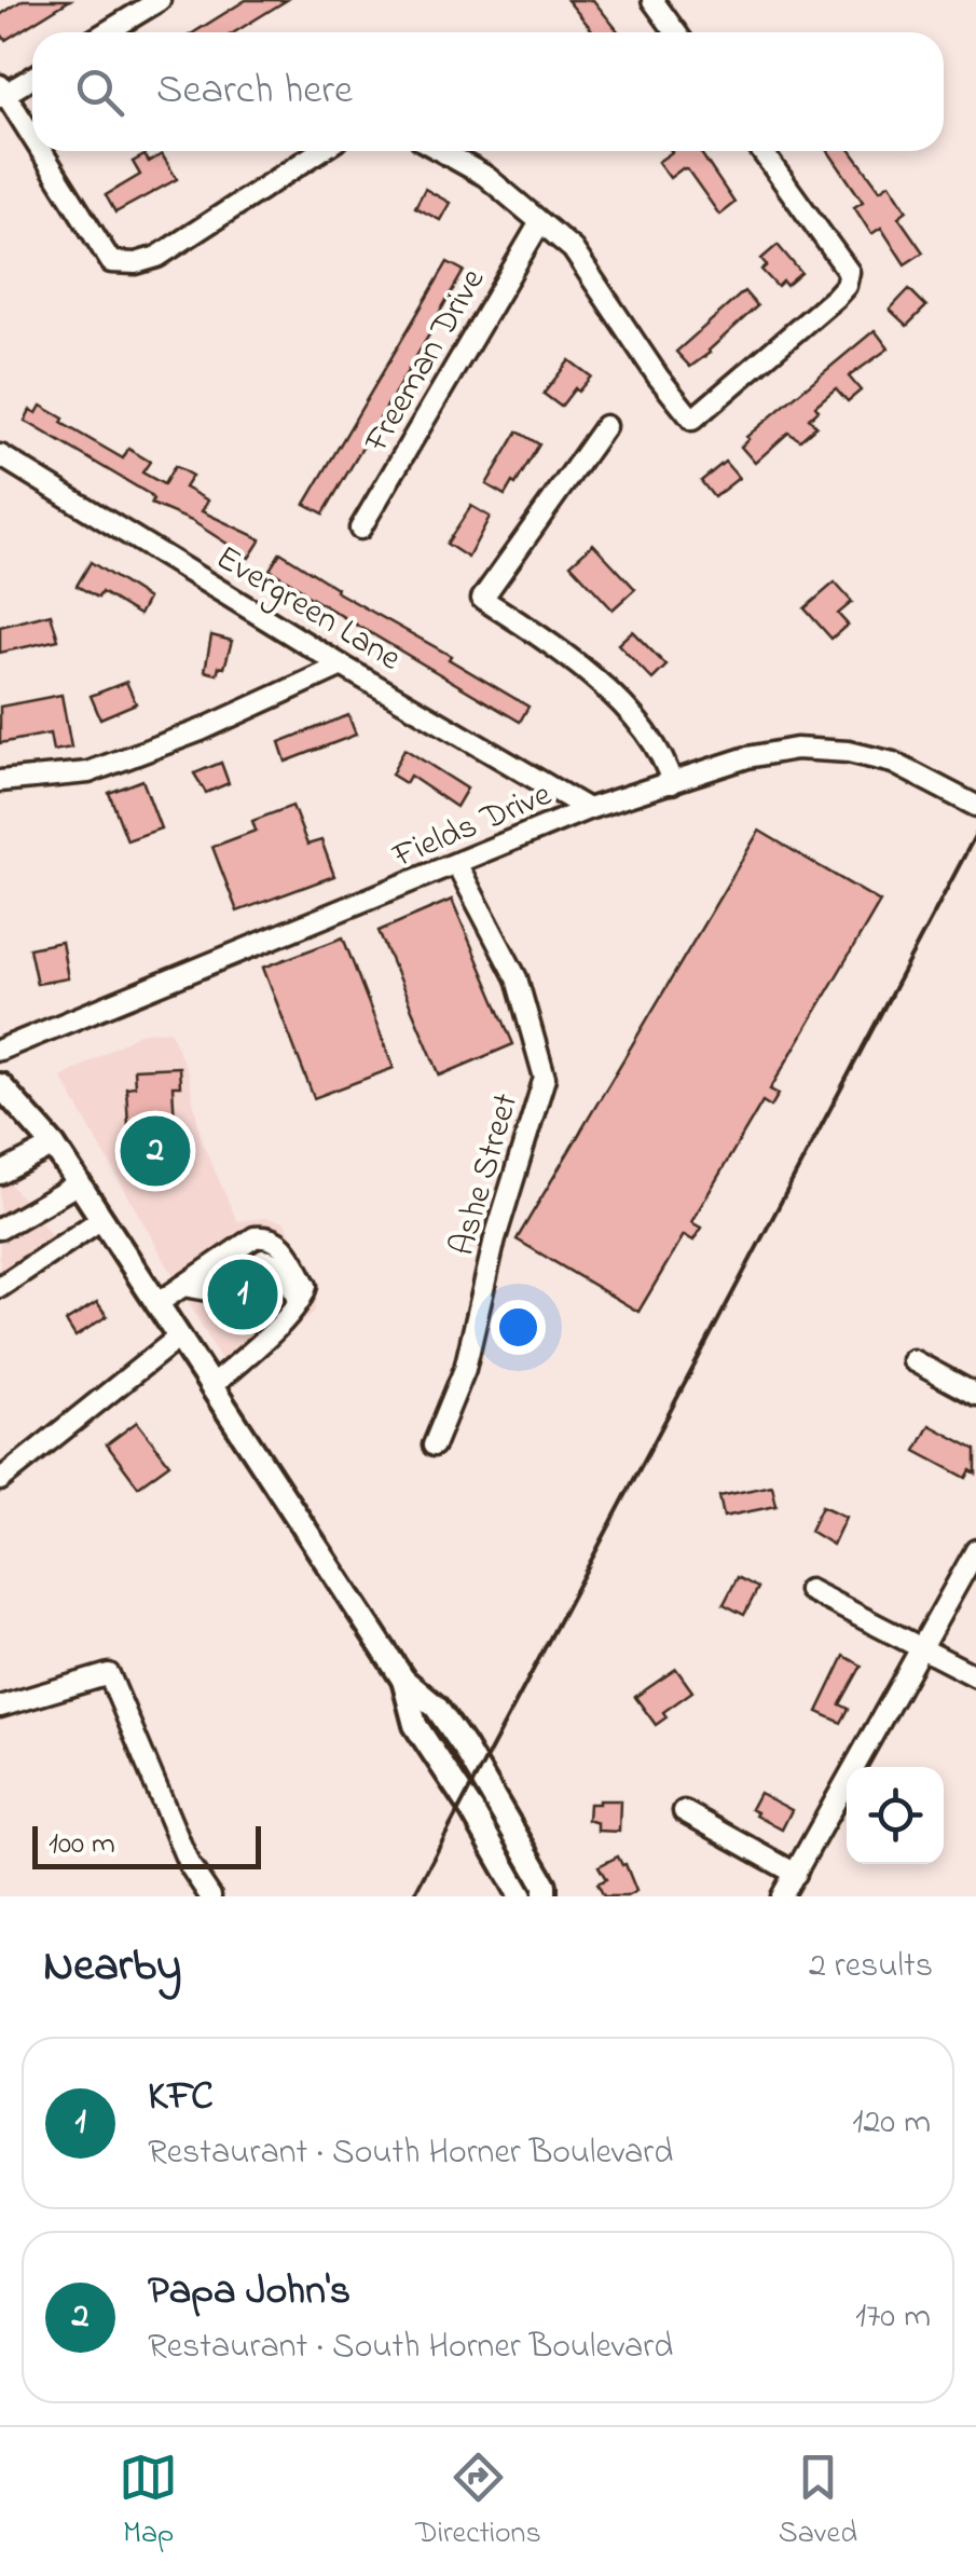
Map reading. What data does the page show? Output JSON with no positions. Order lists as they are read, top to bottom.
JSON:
{
  "streets": {
    "street": [
      "Freeman Drive",
      "Evergreen Lane",
      "Fields Drive",
      "Ashe Street"
    ]
  },
  "crossings": [
    ["Evergreen Lane", "Fields Drive"],
    ["Fields Drive", "Ashe Street"]
  ],
  "scale_bar": "100 m",
  "page": {
    "search": "Search here",
    "pins": ["2", "1"],
    "scale": "100 m",
    "heading": ["Nearby", "2 results"],
    "list": [
      {
        "mark": "1",
        "name": "KFC",
        "note": "Restaurant · South Horner Boulevard",
        "value": "120 m"
      },
      {
        "mark": "2",
        "name": "Papa John's",
        "note": "Restaurant · South Horner Boulevard",
        "value": "170 m"
      }
    ],
    "nav": ["Map", "Directions", "Saved"]
  }
}
